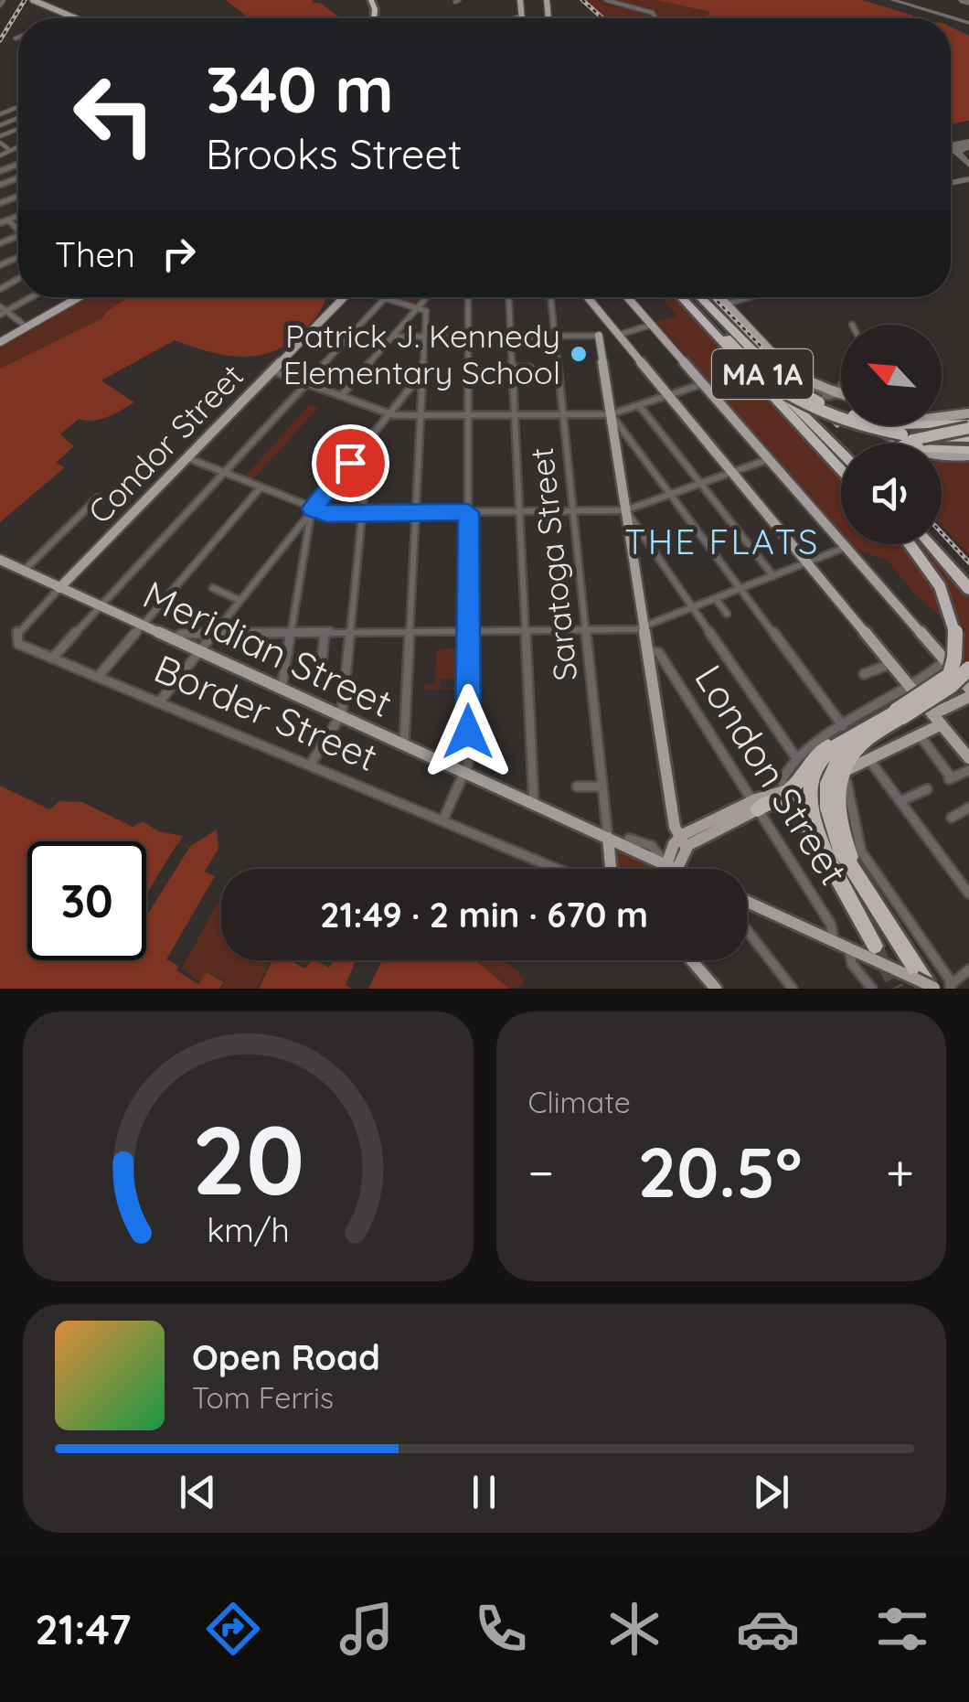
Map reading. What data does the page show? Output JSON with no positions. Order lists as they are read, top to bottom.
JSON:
{
  "streets": {
    "highway": ["MA 1A"],
    "main road": ["Condor Street", "Meridian Street"],
    "street": ["Saratoga Street", "Border Street", "London Street"]
  },
  "crossings": [
    ["Condor Street", "Meridian Street"],
    ["Condor Street", "Border Street"],
    ["Saratoga Street", "Meridian Street"]
  ],
  "districts": ["THE FLATS"],
  "places": ["Patrick J. Kennedy Elementary School"],
  "north": "top left",
  "page": {
    "turn": ["340 m", "Brooks Street"],
    "then": "Then",
    "limit": "30",
    "trip": "21:49 · 2 min · 670 m",
    "tile": "Climate",
    "heat": ["−", "20.5°", "+"],
    "song": ["Open Road", "Tom Ferris"],
    "tabs": "21:47",
    "gauge": ["20", "km/h"]
  }
}
